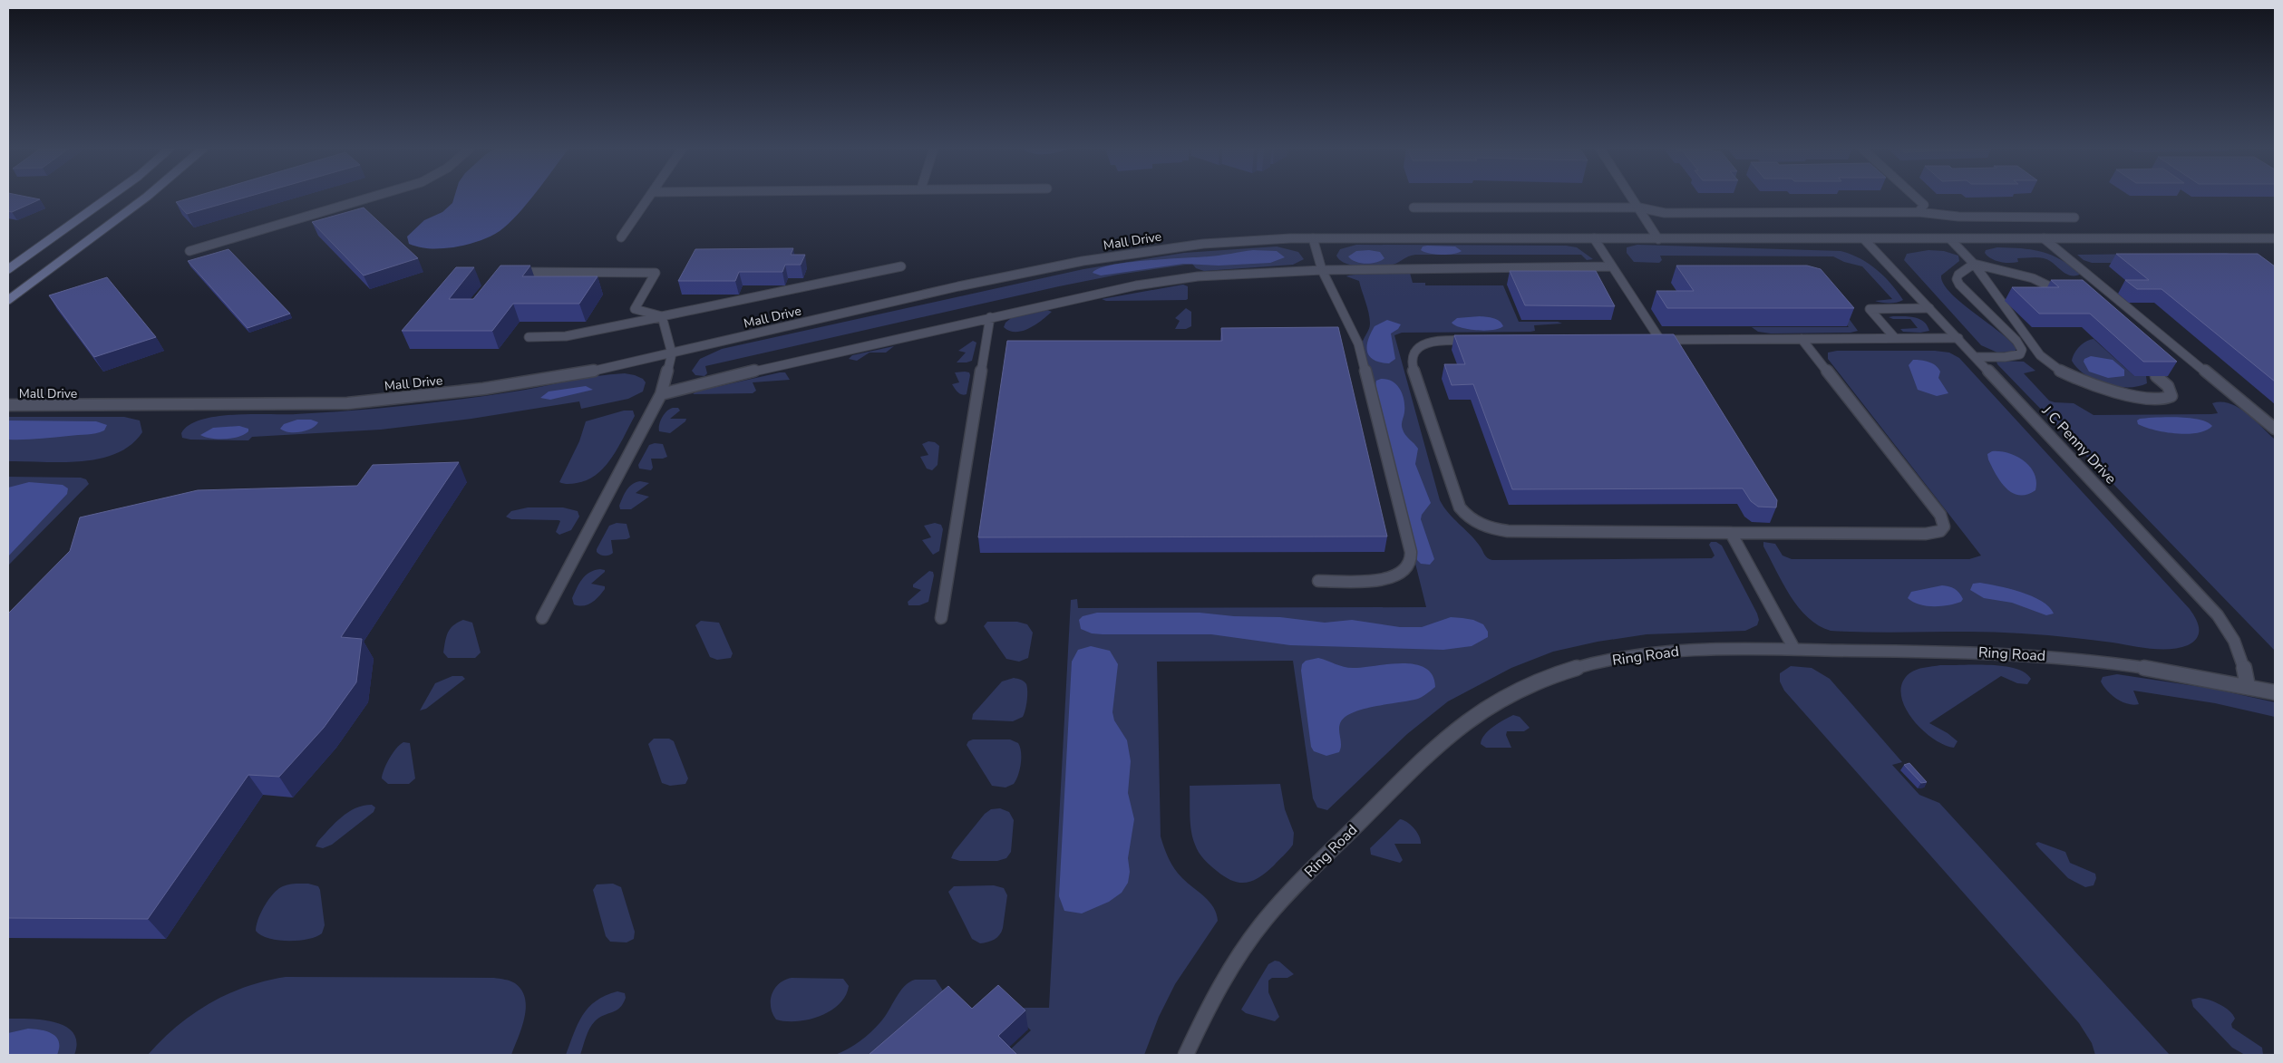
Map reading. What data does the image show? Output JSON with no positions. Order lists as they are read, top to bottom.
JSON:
{
  "streets": {
    "street": ["Mall Drive", "J C Penny Drive", "Ring Road"]
  },
  "crossings": [
    ["Mall Drive", "J C Penny Drive"],
    ["J C Penny Drive", "Ring Road"]
  ]
}
